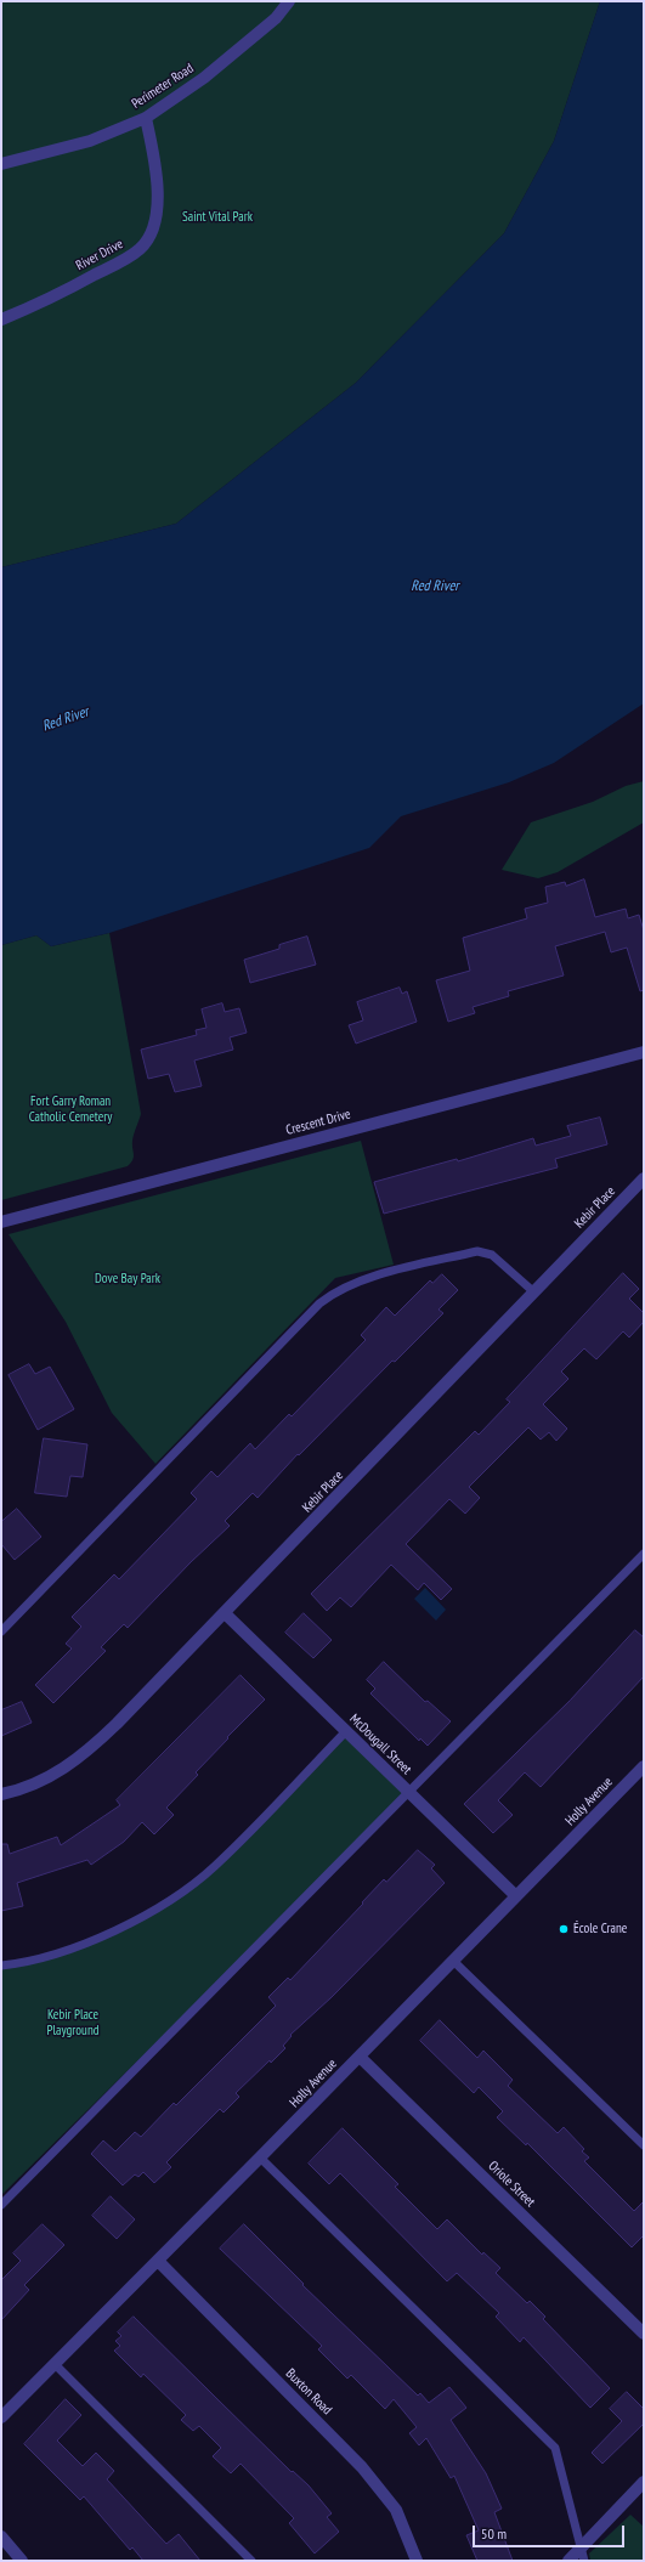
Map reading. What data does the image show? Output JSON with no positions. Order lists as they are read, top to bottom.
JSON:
{
  "streets": {
    "street": [
      "Perimeter Road",
      "River Drive",
      "Crescent Drive",
      "Kebir Place",
      "McDougall Street",
      "Holly Avenue",
      "Oriole Street",
      "Buxton Road"
    ]
  },
  "crossings": [
    ["Perimeter Road", "River Drive"],
    ["Kebir Place", "McDougall Street"],
    ["McDougall Street", "Holly Avenue"],
    ["Holly Avenue", "Oriole Street"],
    ["Holly Avenue", "Buxton Road"]
  ],
  "water": ["Red River"],
  "parks": [
    "Saint Vital Park",
    "Fort Garry Roman Catholic Cemetery",
    "Dove Bay Park",
    "Kebir Place Playground"
  ],
  "places": ["École Crane"],
  "scale_bar": "50 m"
}
